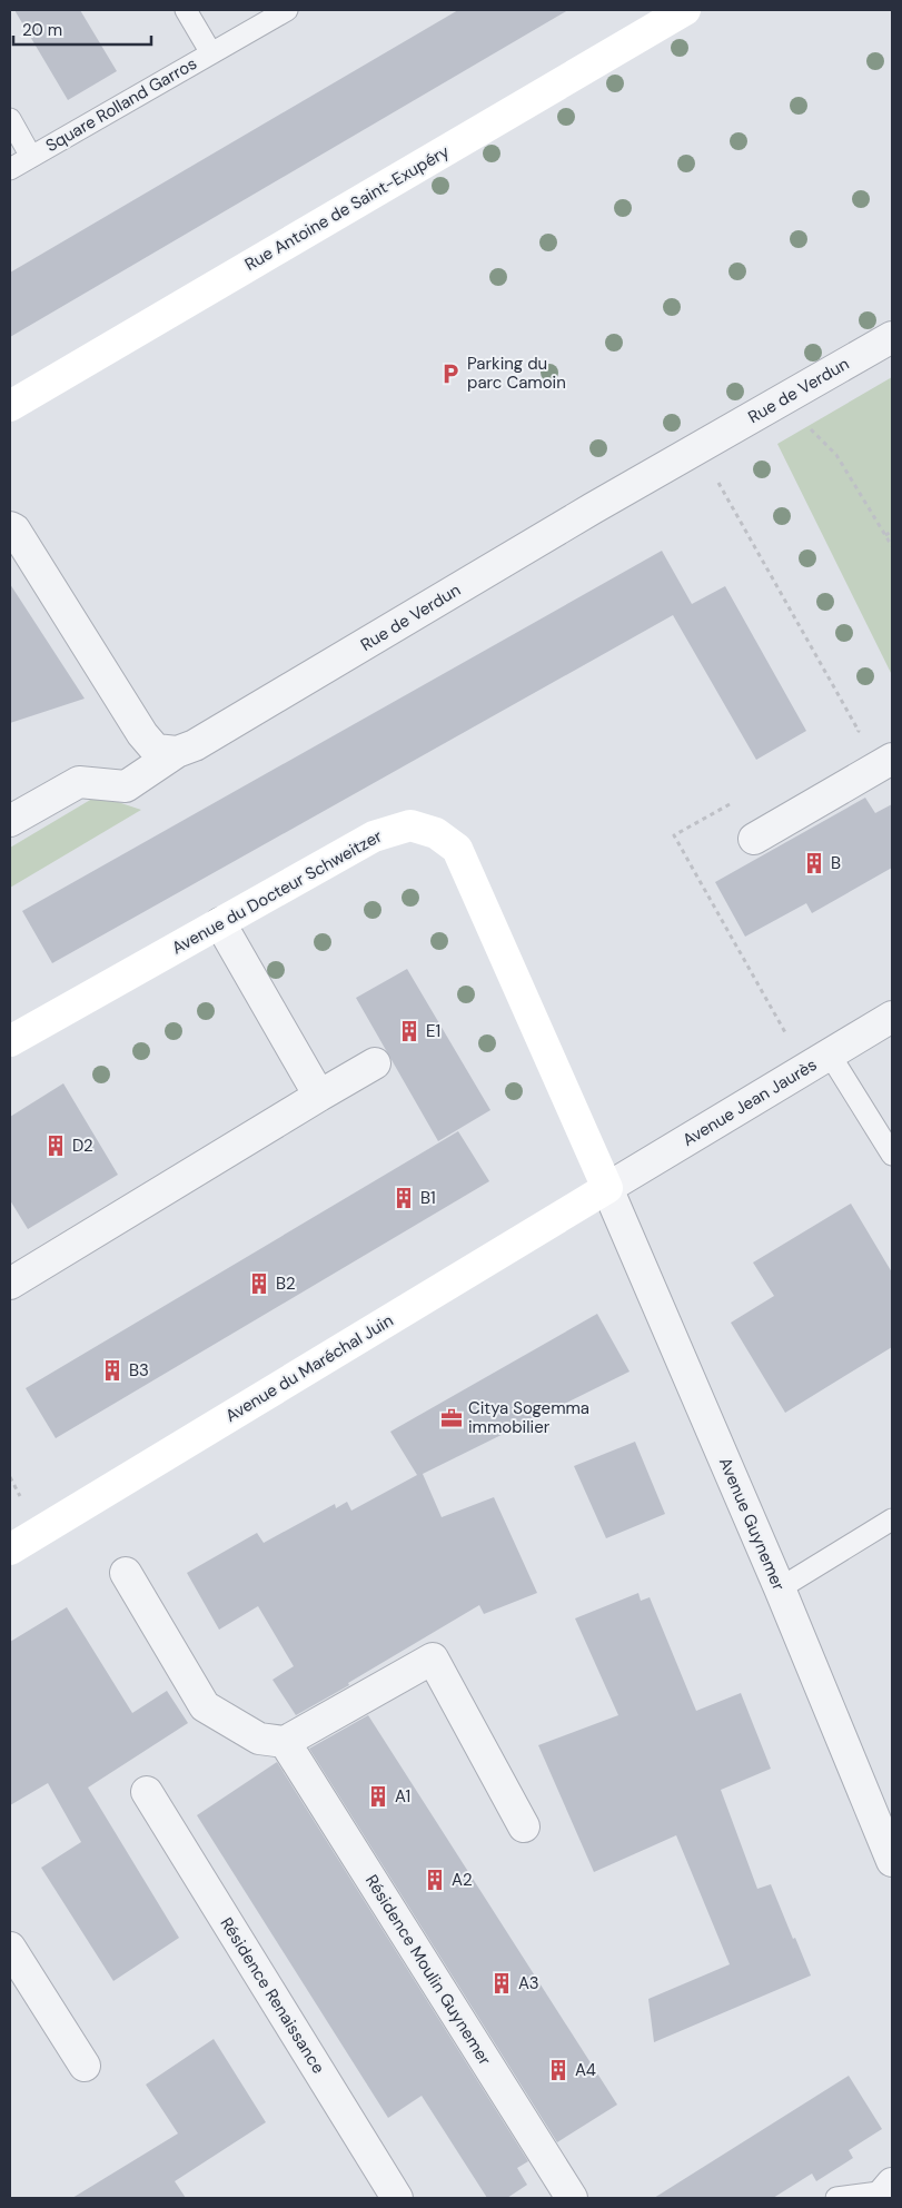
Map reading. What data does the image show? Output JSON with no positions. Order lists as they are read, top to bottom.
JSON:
{
  "streets": {
    "main road": ["Rue Antoine de Saint-Exupéry", "Avenue du Docteur Schweitzer", "Avenue du Maréchal Juin"],
    "street": [
      "Rue de Verdun",
      "Avenue Jean Jaurès",
      "Avenue Guynemer",
      "Résidence Moulin Guynemer",
      "Résidence Renaissance"
    ],
    "lane": ["Square Rolland Garros"]
  },
  "crossings": [
    ["Avenue du Docteur Schweitzer", "Avenue Jean Jaurès"],
    ["Avenue du Docteur Schweitzer", "Avenue du Maréchal Juin"],
    ["Avenue du Docteur Schweitzer", "Avenue Guynemer"],
    ["Avenue Jean Jaurès", "Avenue du Maréchal Juin"],
    ["Avenue Jean Jaurès", "Avenue Guynemer"],
    ["Avenue du Maréchal Juin", "Avenue Guynemer"]
  ],
  "places": {
    "parking": ["Parking du parc Camoin"],
    "building": [
      "B",
      "E1",
      "D2",
      "B1",
      "B2",
      "B3",
      "A1",
      "A2",
      "A3",
      "A4"
    ],
    "office": ["Citya Sogemma immobilier"]
  },
  "scale_bar": "20 m"
}
